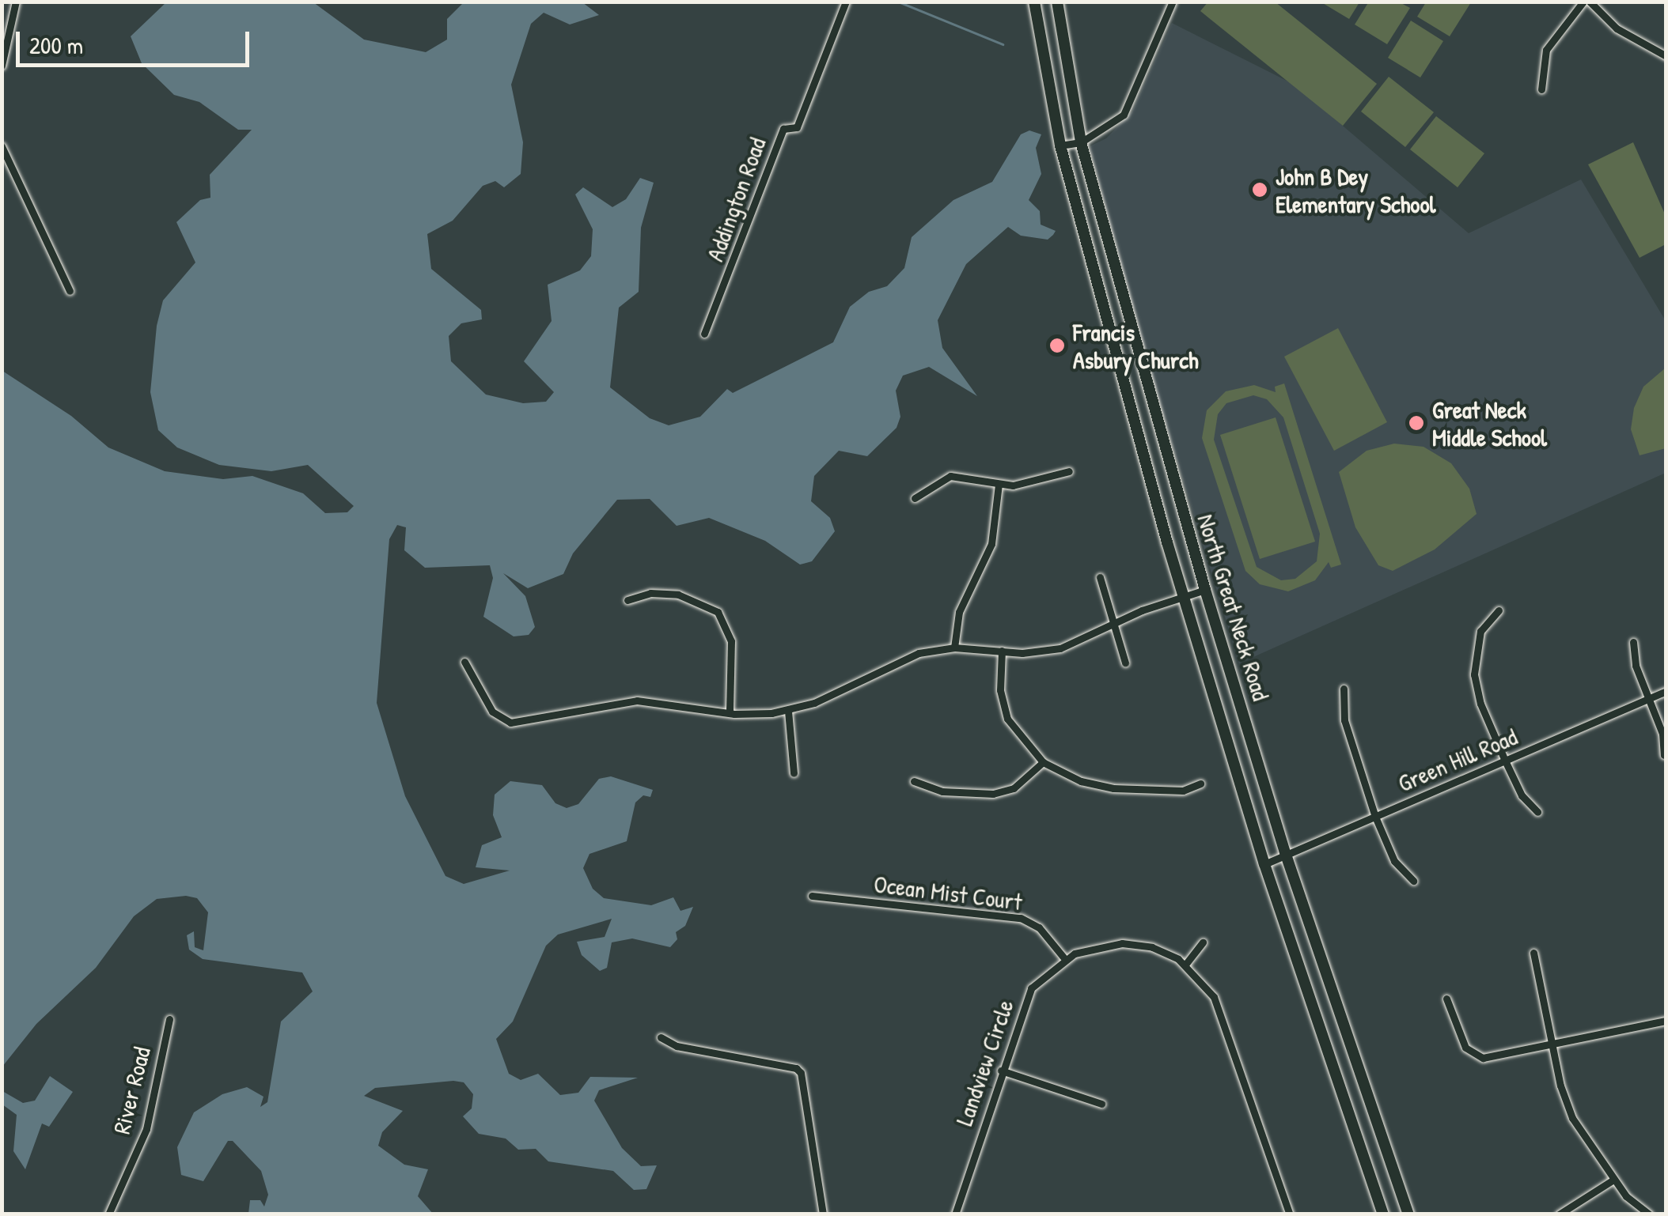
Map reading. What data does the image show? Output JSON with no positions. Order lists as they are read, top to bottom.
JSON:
{
  "streets": {
    "main road": ["North Great Neck Road"],
    "street": [
      "Addington Road",
      "Green Hill Road",
      "Ocean Mist Court",
      "Landview Circle",
      "River Road"
    ]
  },
  "crossings": [
    ["North Great Neck Road", "Green Hill Road"],
    ["Ocean Mist Court", "Landview Circle"]
  ],
  "places": ["John B Dey Elementary School", "Francis Asbury Church", "Great Neck Middle School"],
  "scale_bar": "200 m"
}
